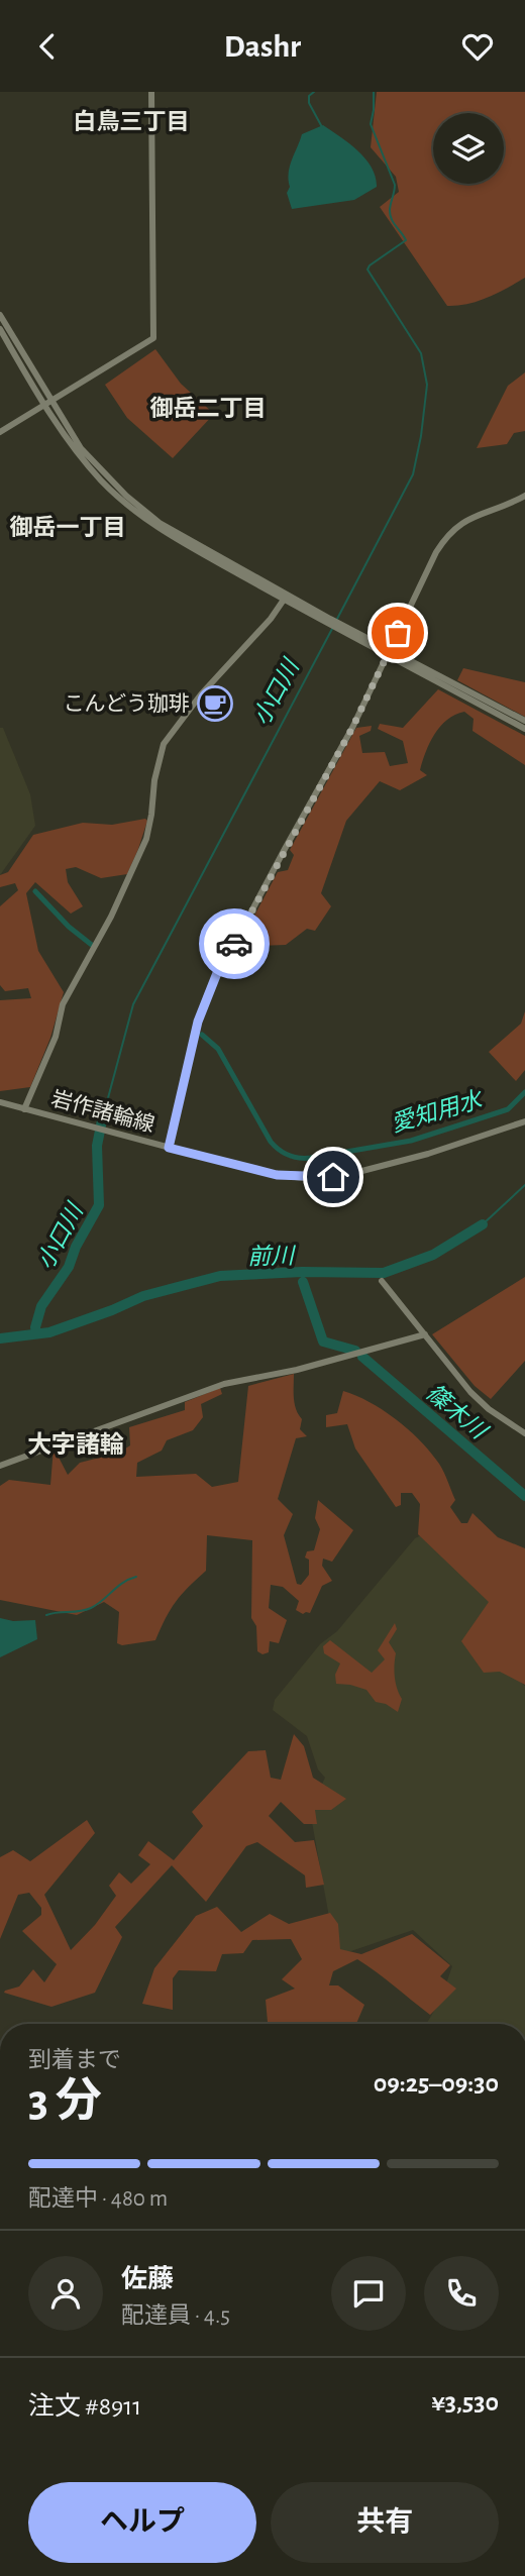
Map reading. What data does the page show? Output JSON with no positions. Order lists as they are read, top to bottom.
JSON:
{
  "streets": {
    "street": ["岩作諸輪線"]
  },
  "districts": [
    "白鳥三丁目",
    "御岳二丁目",
    "御岳一丁目",
    "大字諸輪"
  ],
  "water": [
    "小口川",
    "愛知用水",
    "前川",
    "篠木川"
  ],
  "places": {
    "cafe": ["こんどう珈琲"]
  },
  "page": {
    "header": "Dashr",
    "heading": ["3 分", "到着まで", "09:25–09:30"],
    "panel": [
      "佐藤",
      "配達員 · 4.5",
      "注文 #8911",
      "¥3,530"
    ],
    "bar": "配達中 · 480 m",
    "buttons": ["ヘルプ", "共有"]
  }
}
